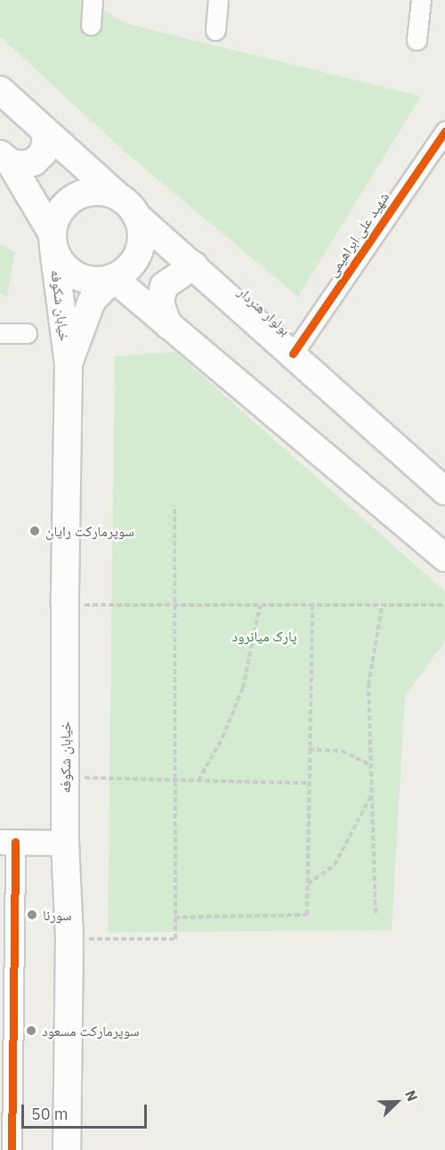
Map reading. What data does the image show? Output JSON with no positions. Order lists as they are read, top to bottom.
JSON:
{
  "streets": {
    "main road": ["خیابان شکوفه", "بولوار هنردار"],
    "street": ["شهید علی ابراهیمی"]
  },
  "crossings": [
    ["شهید علی ابراهیمی", "بولوار هنردار"],
    ["خیابان شکوفه", "بولوار هنردار"]
  ],
  "parks": ["پارک میانرود"],
  "places": ["سوپرمارکت رایان", "سورنا", "سوپرمارکت مسعود"],
  "scale_bar": "50 m",
  "north": "top right"
}
